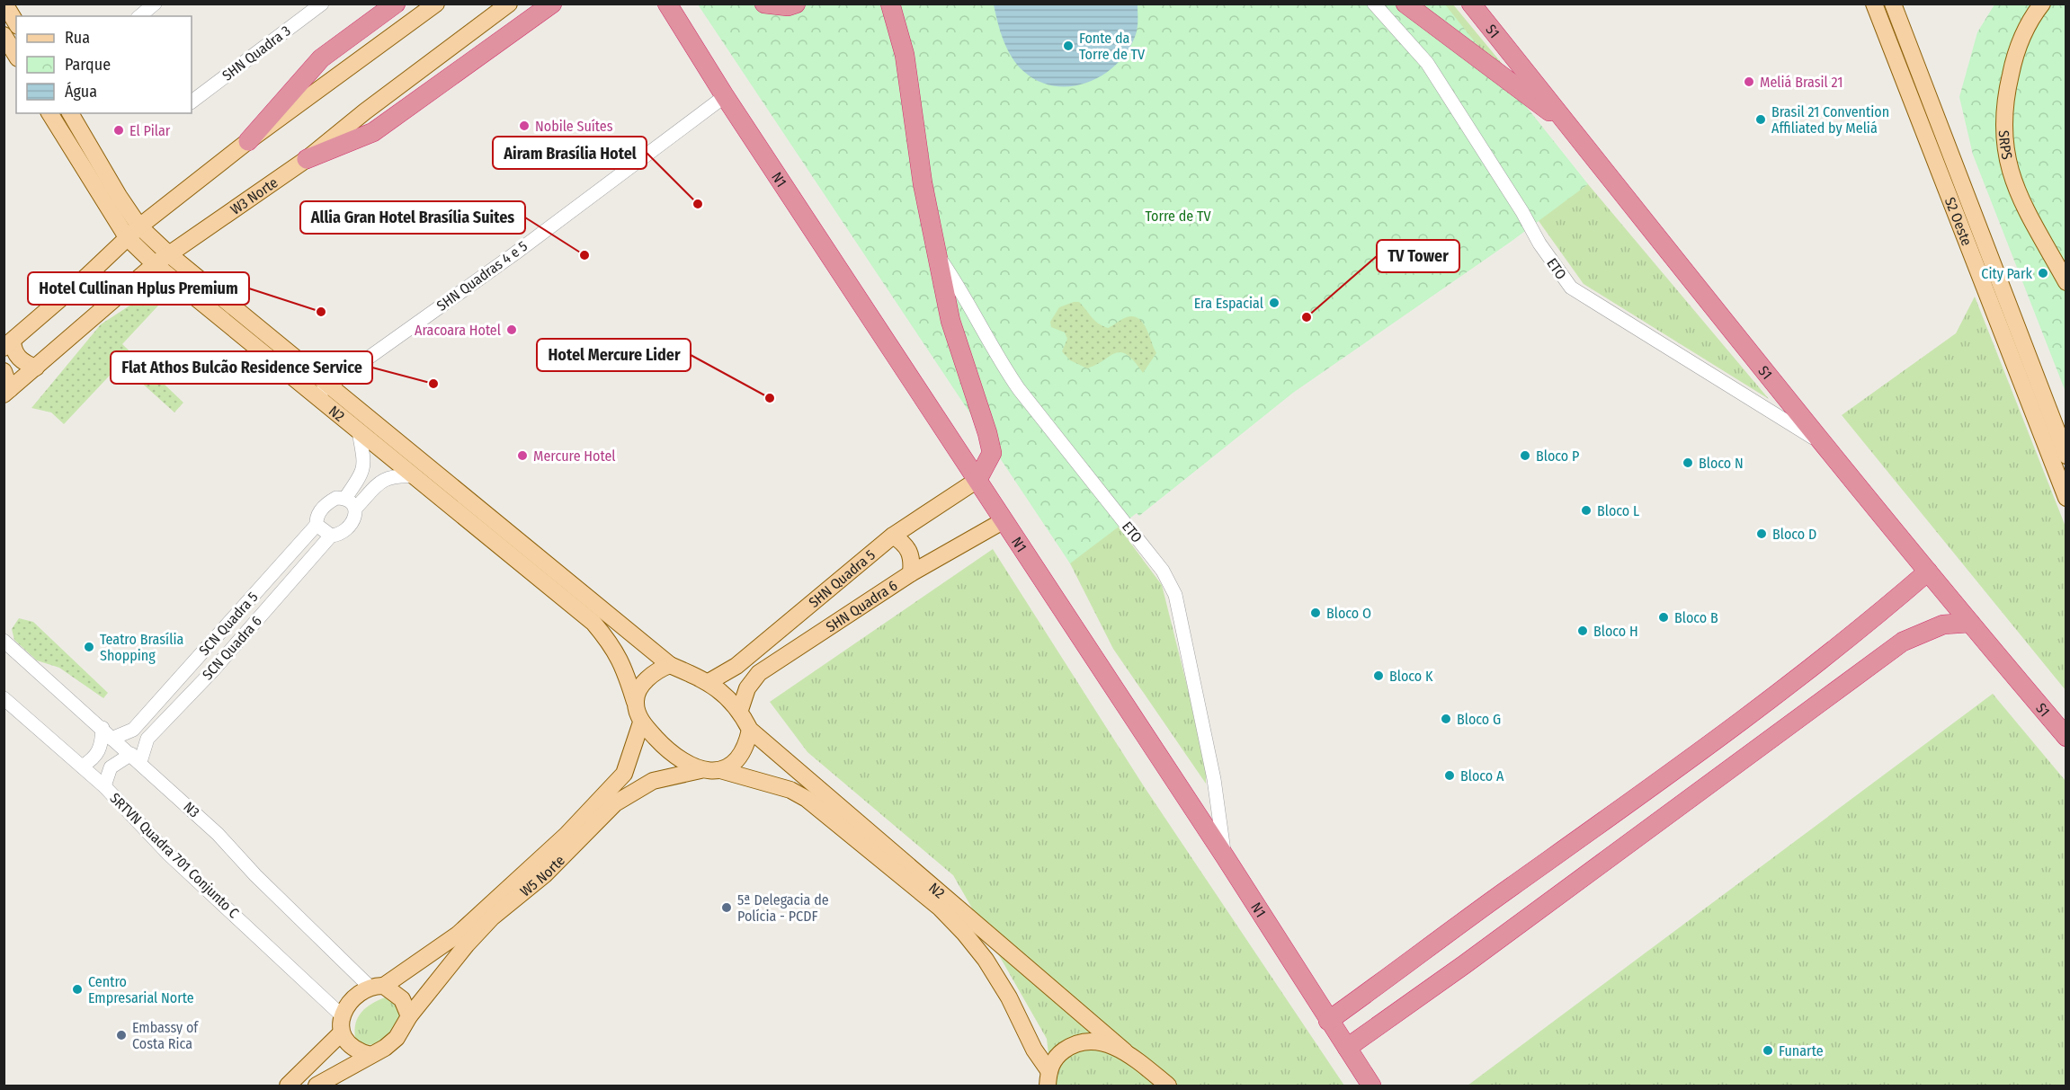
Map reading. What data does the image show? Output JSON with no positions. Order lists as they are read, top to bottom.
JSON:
{
  "streets": {
    "highway": ["S1", "N1"],
    "main road": [
      "SRPS",
      "W3 Norte",
      "S2 Oeste",
      "N2",
      "SHN Quadra 5",
      "SHN Quadra 6",
      "W5 Norte"
    ],
    "street": [
      "SHN Quadra 3",
      "ETO",
      "SHN Quadras 4 e 5",
      "SCN Quadra 5",
      "SCN Quadra 6",
      "N3",
      "SRTVN Quadra 701 Conjunto C"
    ]
  },
  "crossings": [
    ["S1", "ETO"],
    ["N1", "ETO"],
    ["N1", "SHN Quadras 4 e 5"],
    ["N1", "SHN Quadra 5"],
    ["N1", "SHN Quadra 6"],
    ["W3 Norte", "N2"],
    ["SHN Quadras 4 e 5", "N2"],
    ["N2", "SHN Quadra 5"],
    ["N2", "SHN Quadra 6"],
    ["N2", "W5 Norte"],
    ["SHN Quadra 5", "SHN Quadra 6"],
    ["SHN Quadra 5", "W5 Norte"],
    ["SHN Quadra 6", "W5 Norte"],
    ["SCN Quadra 5", "SCN Quadra 6"],
    ["SCN Quadra 5", "N3"],
    ["SCN Quadra 6", "N3"],
    ["N3", "SRTVN Quadra 701 Conjunto C"],
    ["N3", "W5 Norte"],
    ["SRTVN Quadra 701 Conjunto C", "W5 Norte"]
  ],
  "parks": ["Torre de TV"],
  "places": [
    "Fonte da Torre de TV",
    "Meliá Brasil 21",
    "Brasil 21 Convention Affiliated by Meliá",
    "Nobile Suítes",
    "El Pilar",
    "Airam Brasília Hotel",
    "Allia Gran Hotel Brasília Suites",
    "City Park",
    "Era Espacial",
    "Hotel Cullinan Hplus Premium",
    "TV Tower",
    "Aracoara Hotel",
    "Flat Athos Bulcão Residence Service",
    "Hotel Mercure Lider",
    "Mercure Hotel",
    "Bloco P",
    "Bloco N",
    "Bloco L",
    "Bloco D",
    "Bloco O",
    "Bloco B",
    "Bloco H",
    "Teatro Brasília Shopping",
    "Bloco K",
    "Bloco G",
    "Bloco A",
    "5ª Delegacia de Polícia - PCDF",
    "Centro Empresarial Norte",
    "Embassy of Costa Rica",
    "Funarte"
  ],
  "legend": ["Rua", "Parque", "Água"]
}
